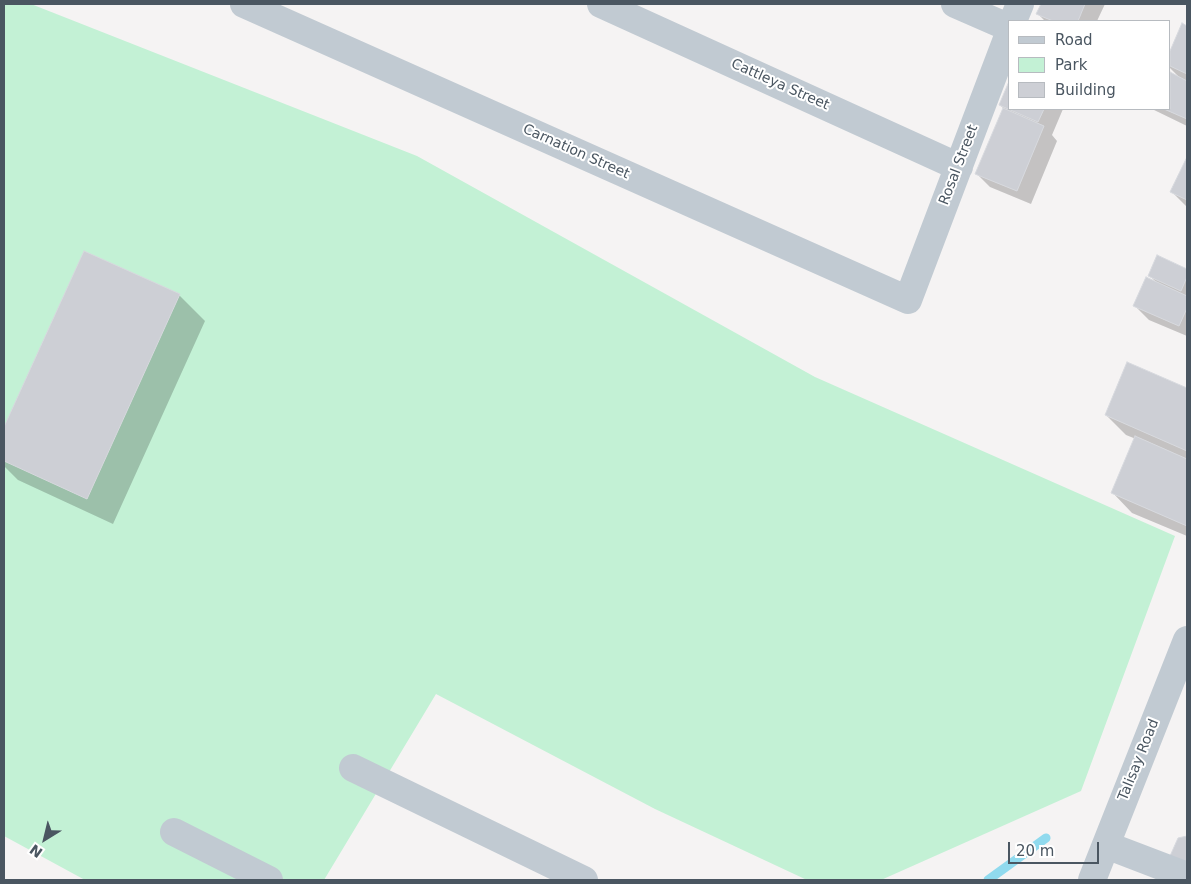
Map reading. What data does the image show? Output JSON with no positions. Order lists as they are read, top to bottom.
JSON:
{
  "streets": {
    "street": [
      "Cattleya Street",
      "Carnation Street",
      "Rosal Street",
      "Talisay Road"
    ]
  },
  "crossings": [
    ["Cattleya Street", "Rosal Street"],
    ["Carnation Street", "Rosal Street"]
  ],
  "legend": ["Road", "Park", "Building"],
  "scale_bar": "20 m",
  "north": "bottom left"
}
